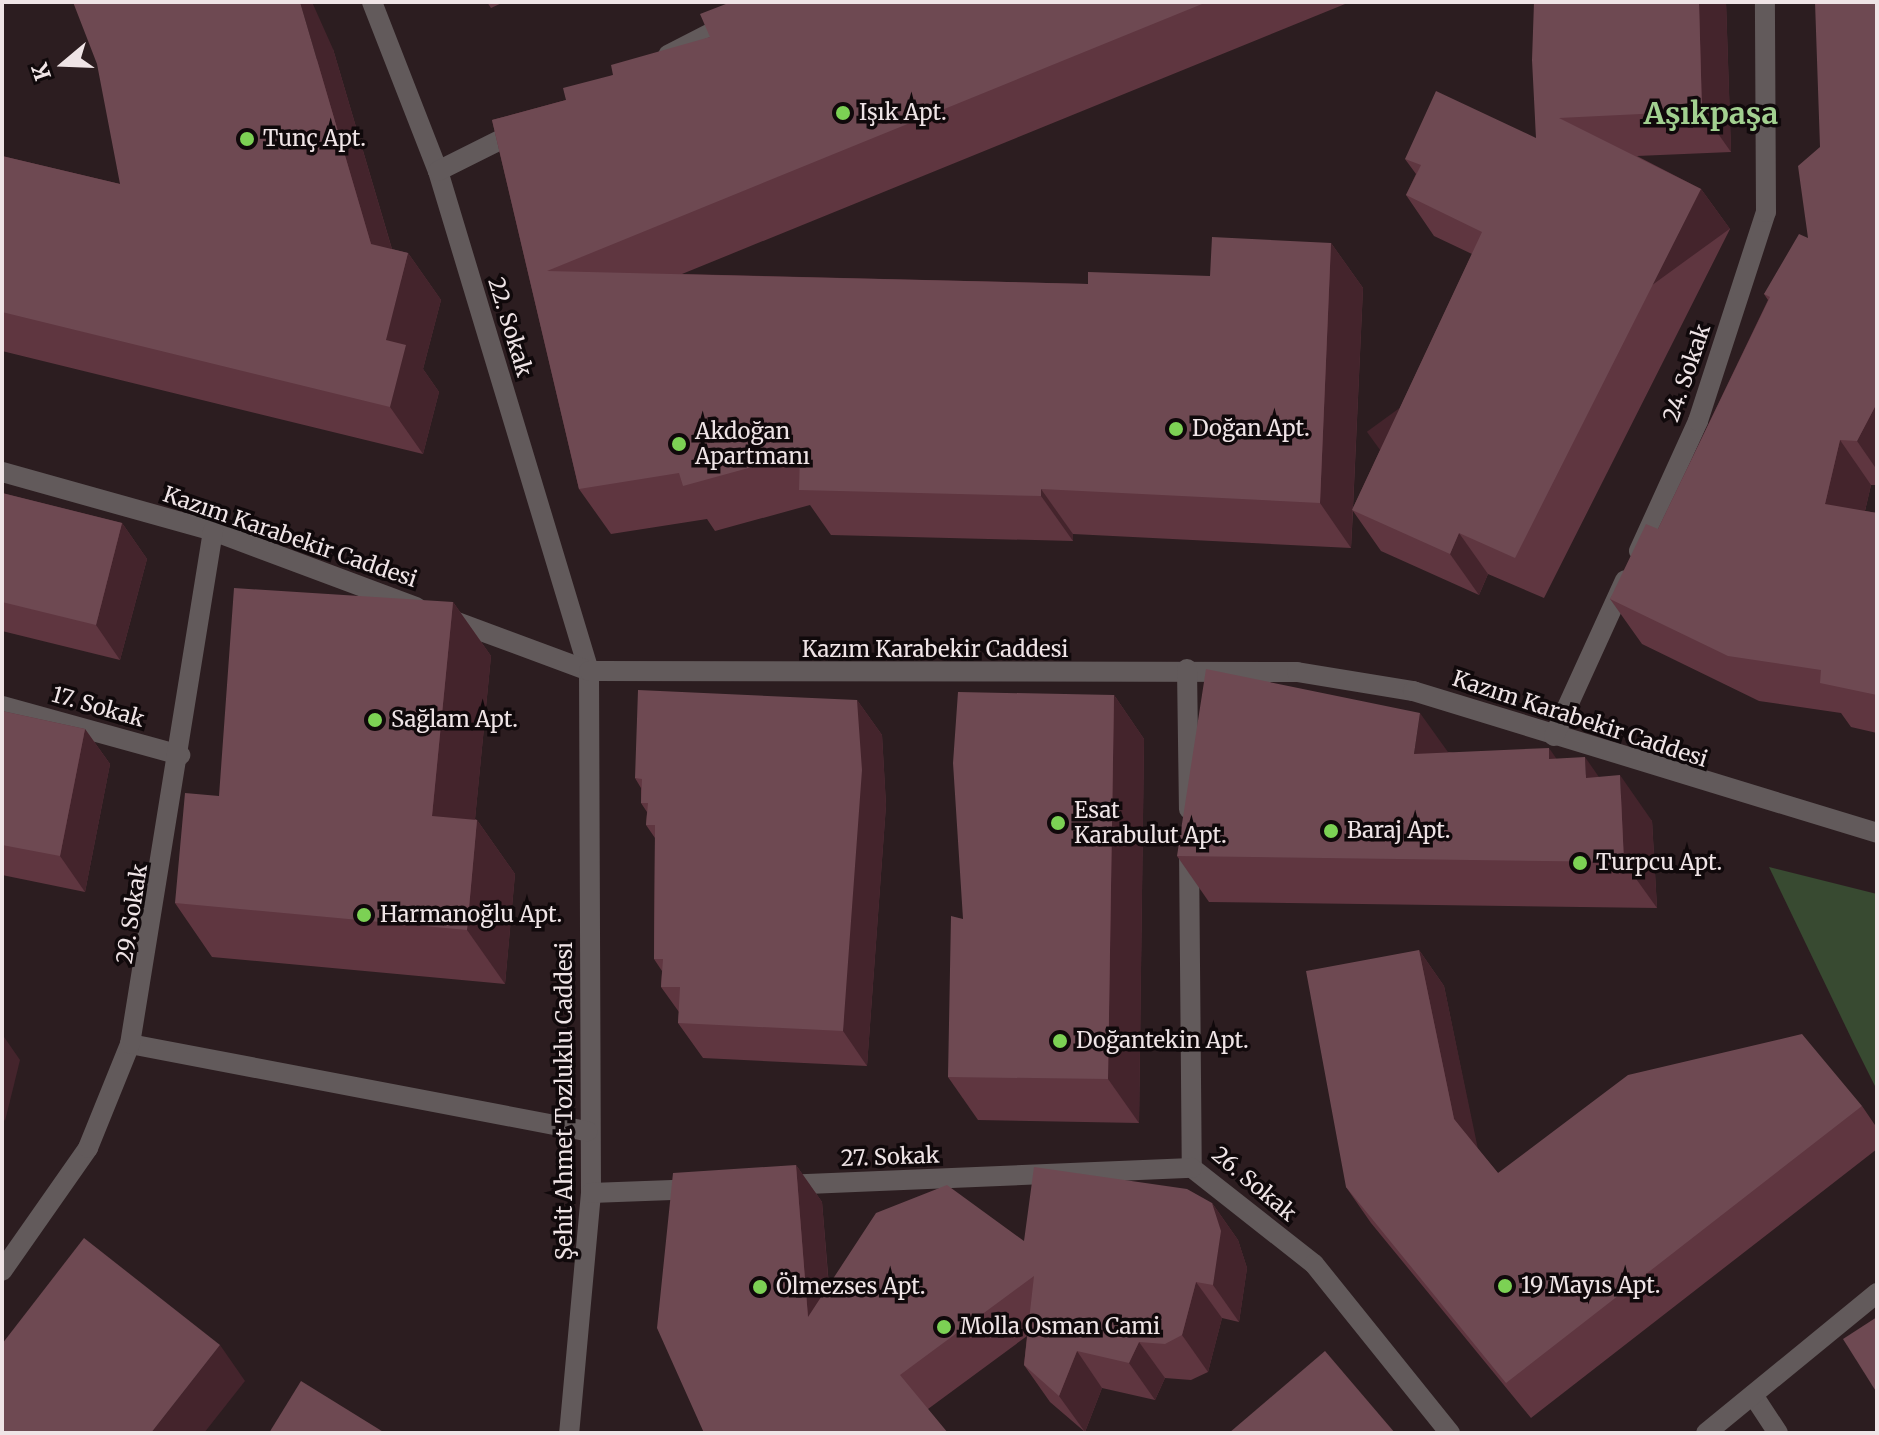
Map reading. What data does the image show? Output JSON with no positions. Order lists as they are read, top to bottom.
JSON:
{
  "streets": {
    "street": [
      "22. Sokak",
      "24. Sokak",
      "Kazım Karabekir Caddesi",
      "17. Sokak",
      "29. Sokak",
      "Şehit Ahmet Tozluklu Caddesi",
      "27. Sokak",
      "26. Sokak"
    ]
  },
  "crossings": [
    ["22. Sokak", "Kazım Karabekir Caddesi"],
    ["22. Sokak", "Şehit Ahmet Tozluklu Caddesi"],
    ["24. Sokak", "Kazım Karabekir Caddesi"],
    ["Kazım Karabekir Caddesi", "29. Sokak"],
    ["Kazım Karabekir Caddesi", "Şehit Ahmet Tozluklu Caddesi"],
    ["Kazım Karabekir Caddesi", "26. Sokak"],
    ["17. Sokak", "29. Sokak"],
    ["27. Sokak", "26. Sokak"]
  ],
  "districts": ["Aşıkpaşa"],
  "places": [
    "Işık Apt.",
    "Tunç Apt.",
    "Doğan Apt.",
    "Akdoğan Apartmanı",
    "Sağlam Apt.",
    "Esat Karabulut Apt.",
    "Baraj Apt.",
    "Turpcu Apt.",
    "Harmanoğlu Apt.",
    "Doğantekin Apt.",
    "19 Mayıs Apt.",
    "Ölmezses Apt.",
    "Molla Osman Cami"
  ],
  "north": "left"
}
